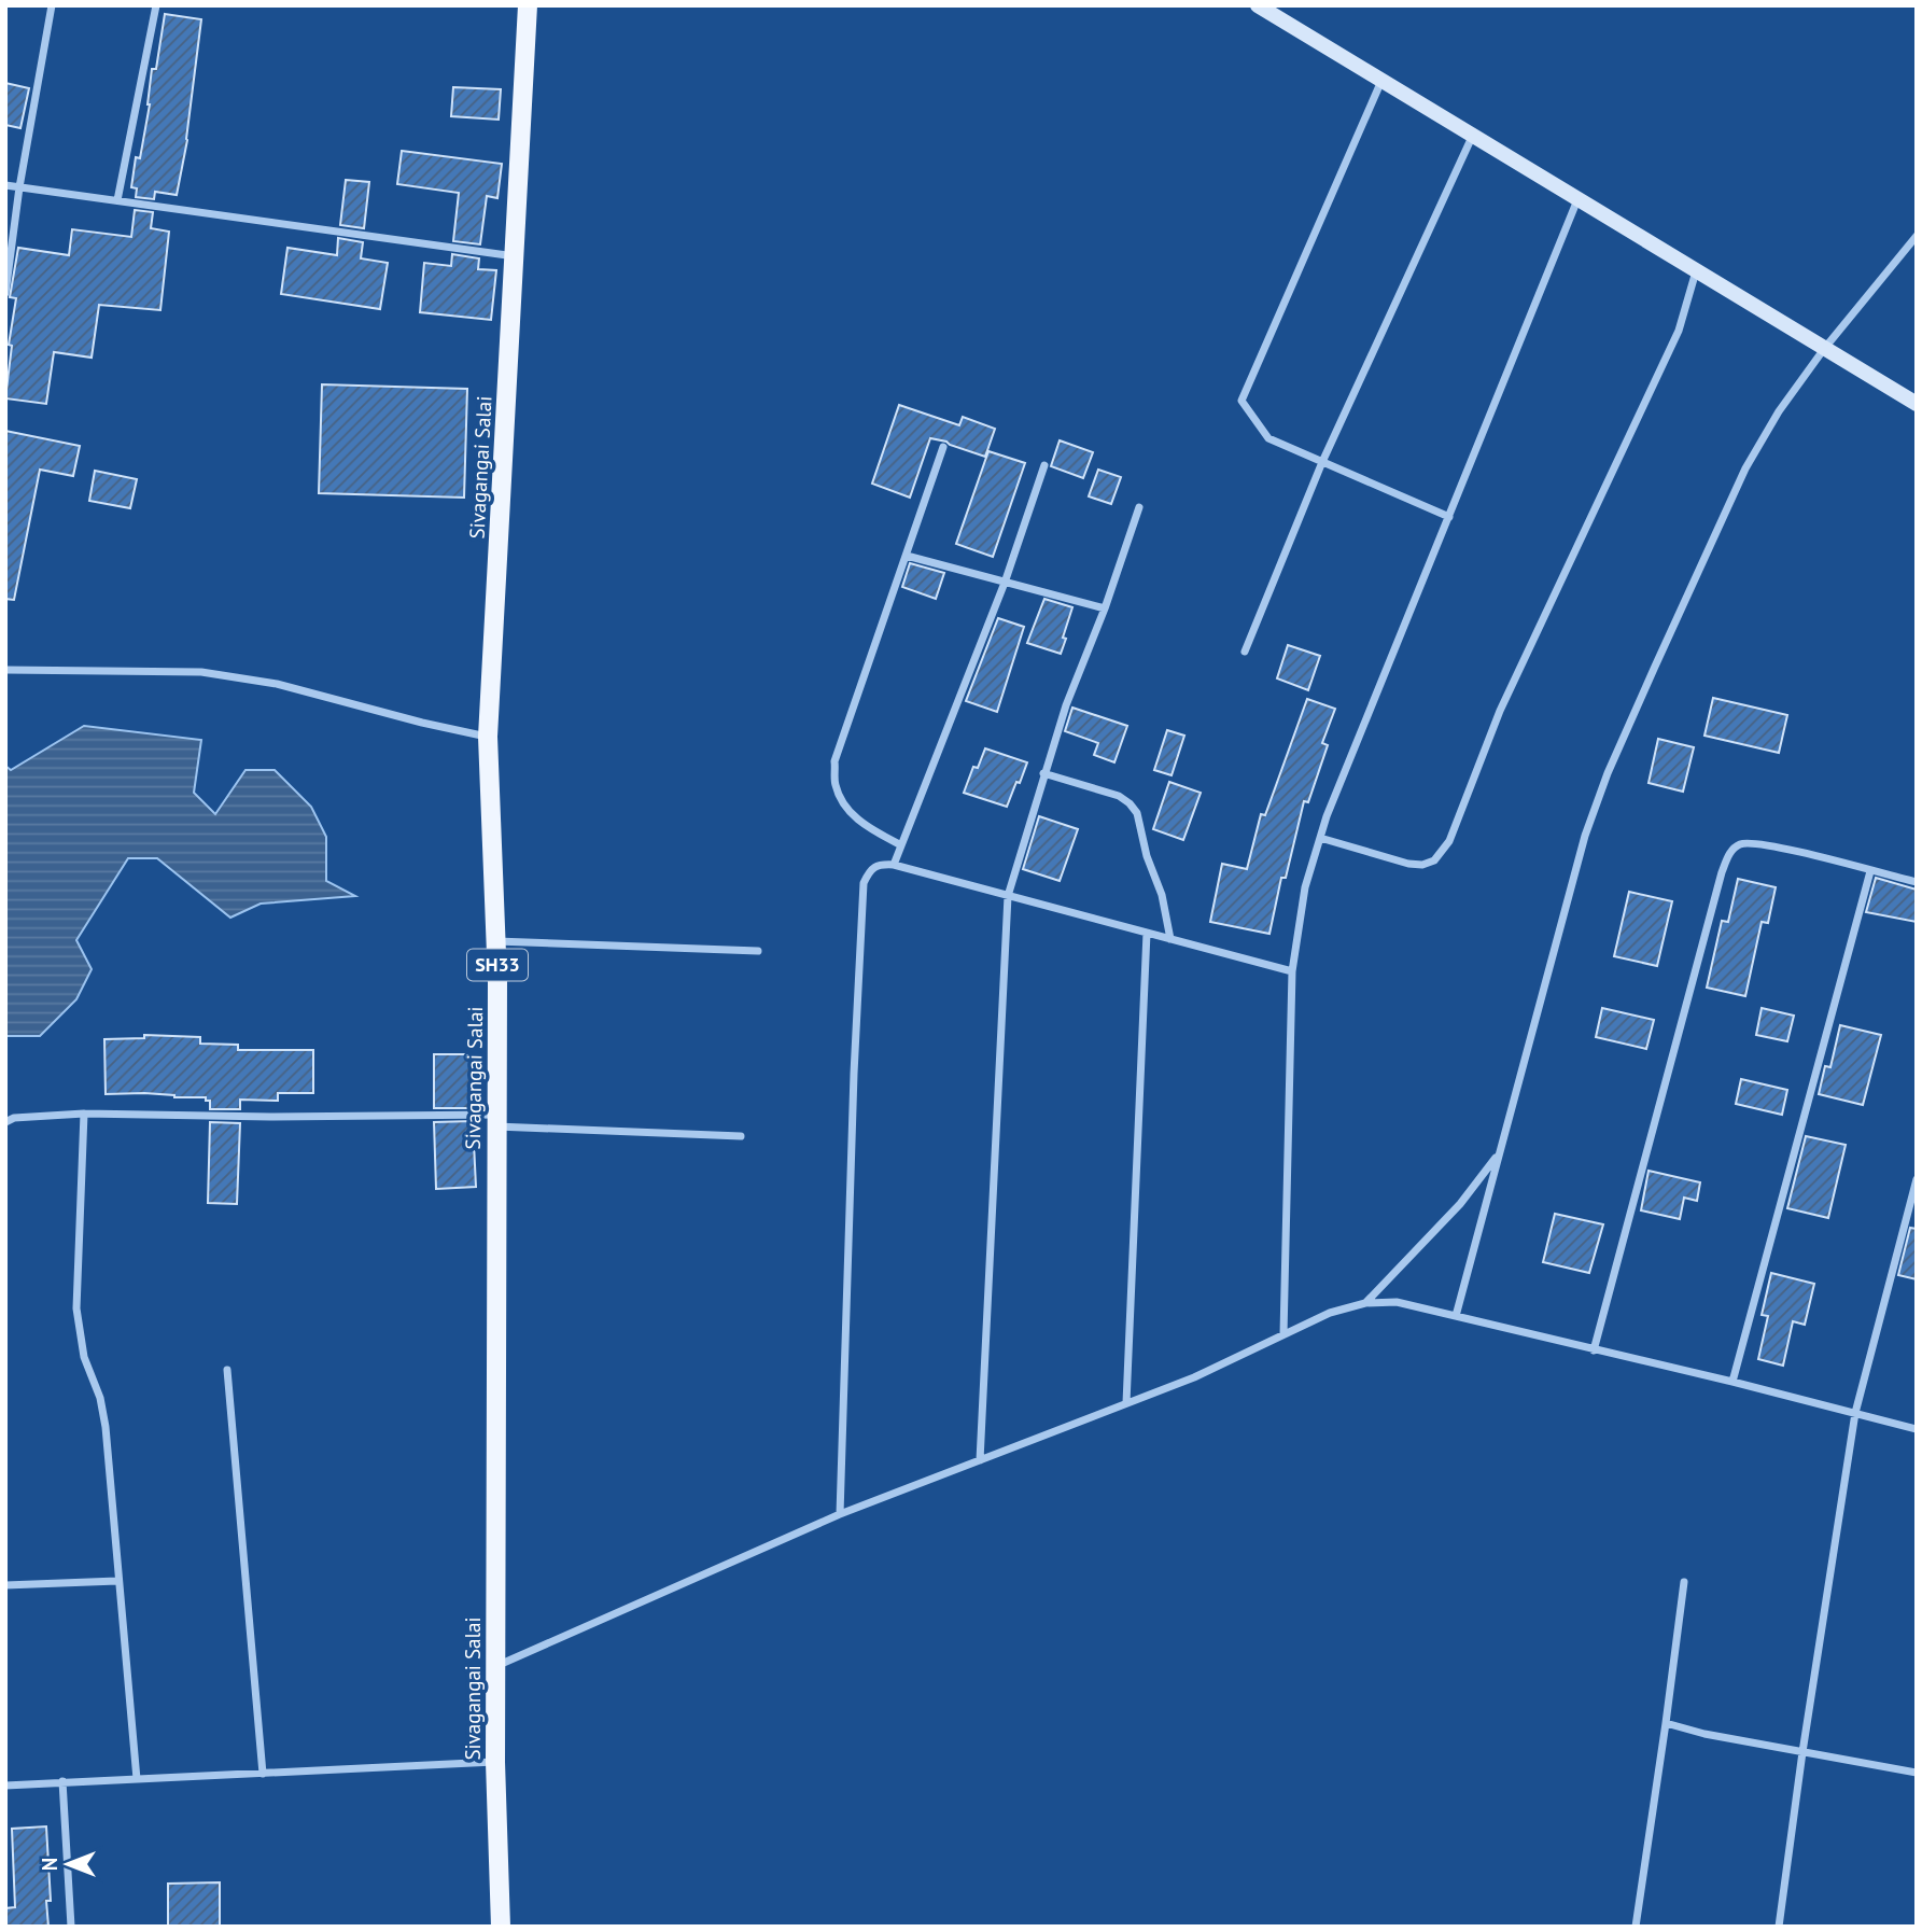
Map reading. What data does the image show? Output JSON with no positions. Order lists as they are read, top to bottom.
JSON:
{
  "streets": {
    "main road": ["Sivagangai Salai", "SH33"]
  },
  "north": "left"
}
